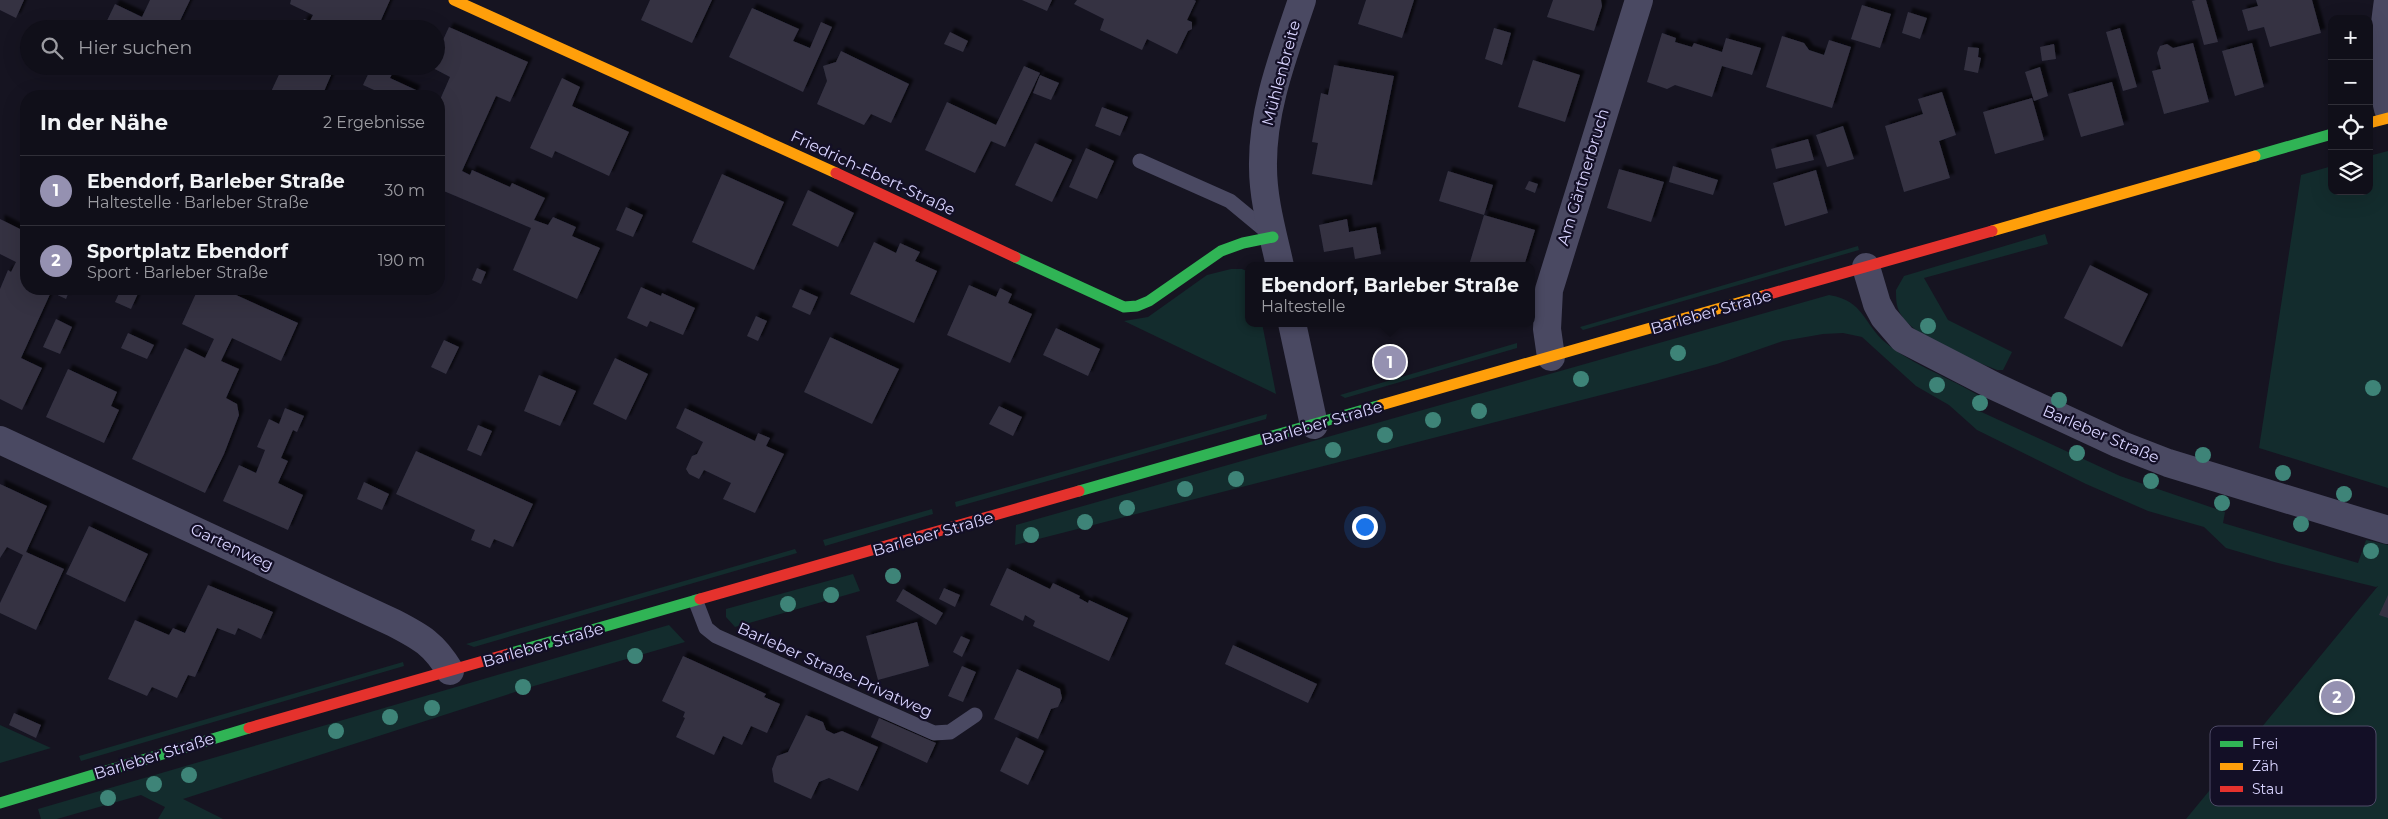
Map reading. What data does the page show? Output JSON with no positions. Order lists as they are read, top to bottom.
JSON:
{
  "streets": {
    "main road": ["Friedrich-Ebert-Straße", "Barleber Straße"],
    "street": ["Mühlenbreite", "Am Gärtnerbruch", "Gartenweg"],
    "lane": ["Barleber Straße-Privatweg"]
  },
  "crossings": [
    ["Mühlenbreite", "Friedrich-Ebert-Straße"],
    ["Am Gärtnerbruch", "Barleber Straße"],
    ["Barleber Straße", "Gartenweg"],
    ["Barleber Straße", "Barleber Straße-Privatweg"]
  ],
  "legend": ["Frei", "Zäh", "Stau"],
  "page": {
    "map_buttons": ["+", "−"],
    "search": "Hier suchen",
    "heading": ["In der Nähe", "2 Ergebnisse"],
    "list": [
      {
        "mark": "1",
        "name": "Ebendorf, Barleber Straße",
        "note": "Haltestelle · Barleber Straße",
        "value": "30 m"
      },
      {
        "mark": "2",
        "name": "Sportplatz Ebendorf",
        "note": "Sport · Barleber Straße",
        "value": "190 m"
      }
    ],
    "popup": ["Ebendorf, Barleber Straße", "Haltestelle"],
    "pins": ["1", "2"]
  }
}
